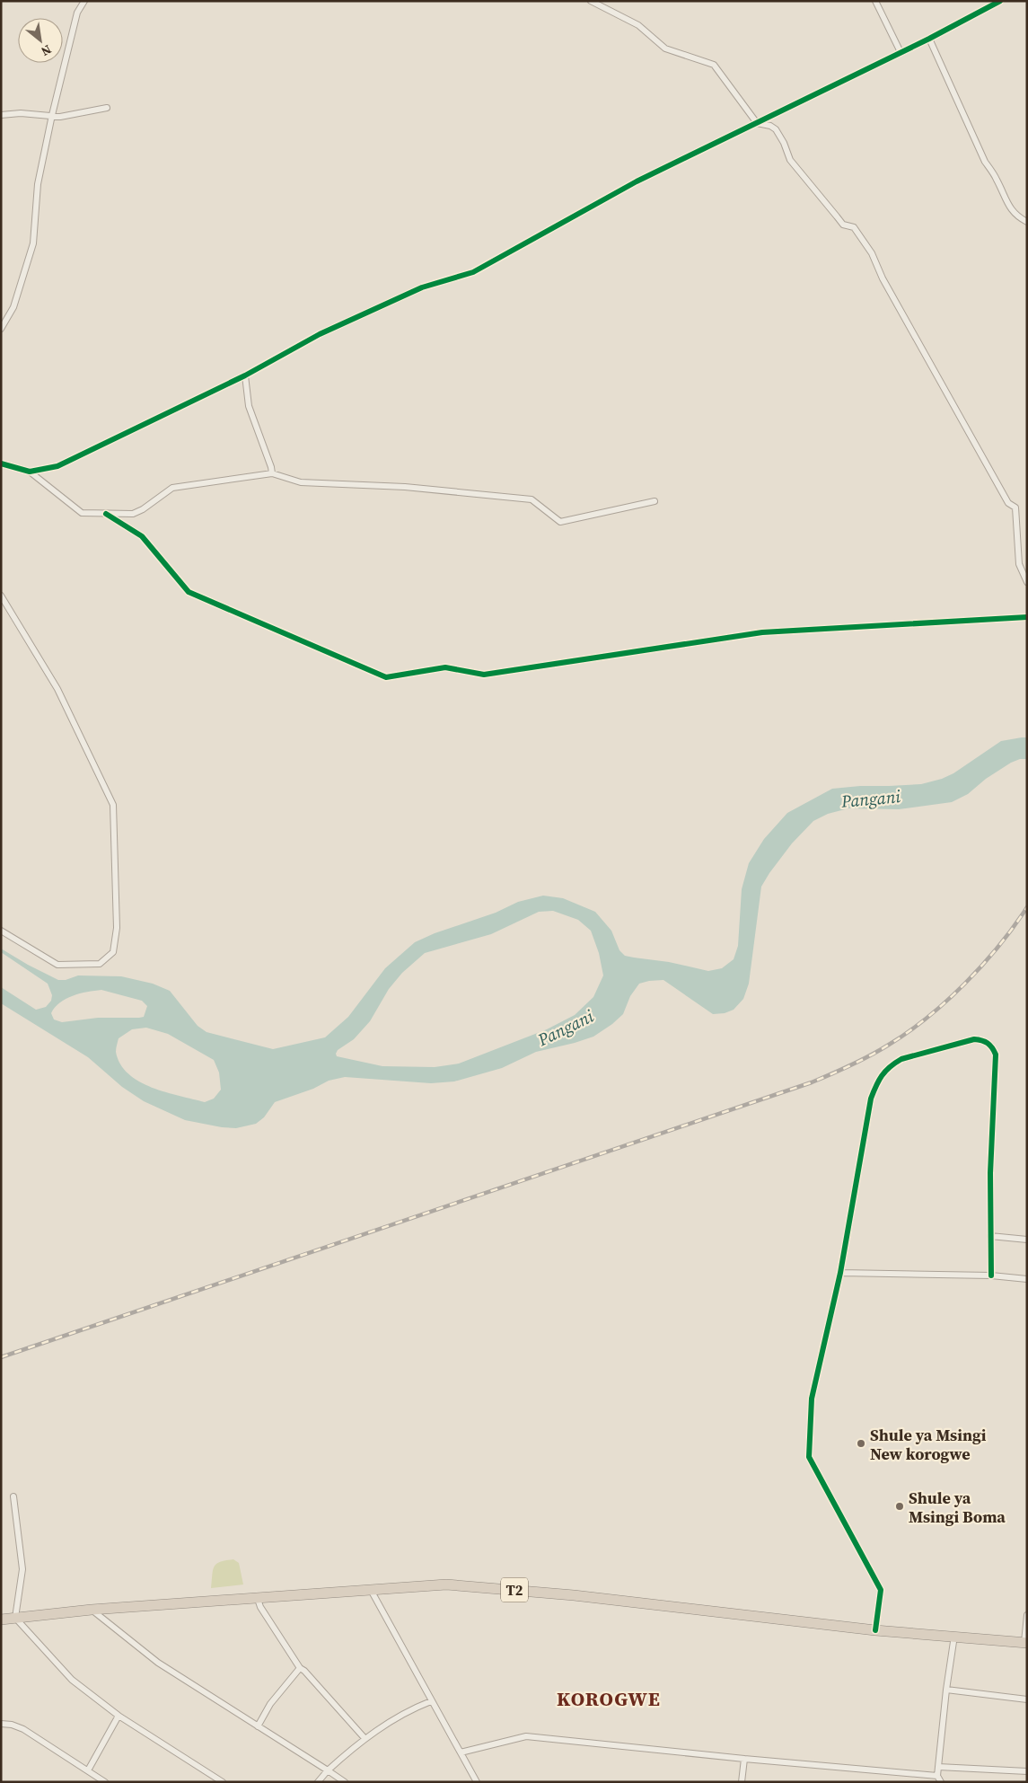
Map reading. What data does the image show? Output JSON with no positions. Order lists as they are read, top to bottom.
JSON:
{
  "streets": {
    "highway": ["T2"]
  },
  "districts": ["KOROGWE"],
  "water": ["Pangani"],
  "places": ["Shule ya Msingi New korogwe", "Shule ya Msingi Boma"],
  "north": "bottom right"
}
